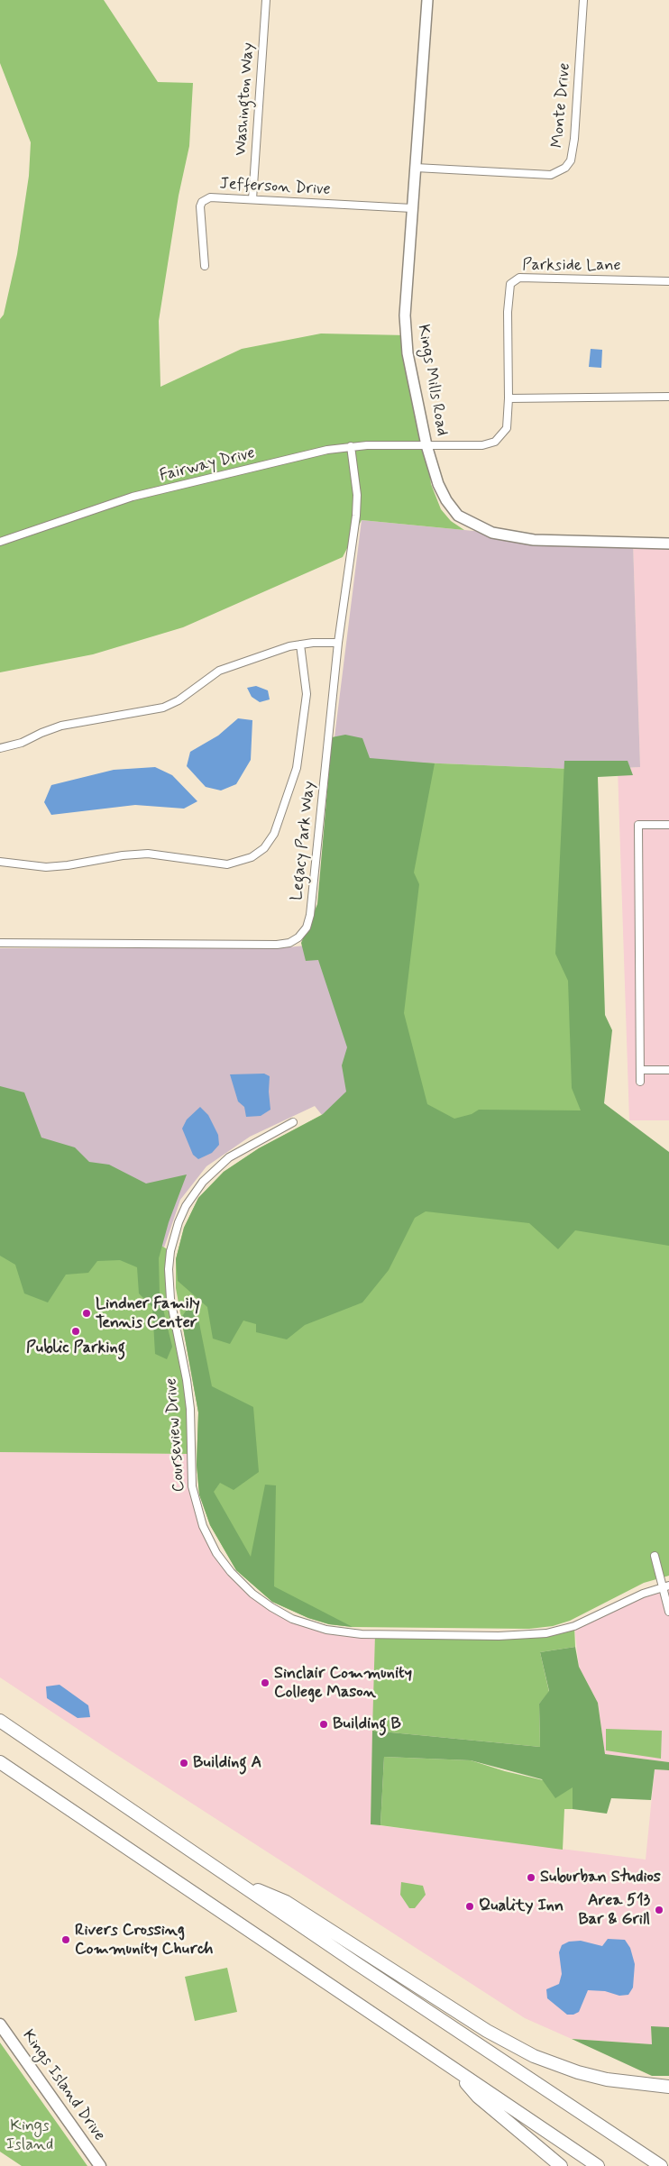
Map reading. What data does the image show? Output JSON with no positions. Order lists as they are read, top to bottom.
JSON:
{
  "streets": {
    "main road": ["Kings Island Drive"],
    "street": [
      "Washington Way",
      "Monte Drive",
      "Jefferson Drive",
      "Parkside Lane",
      "Kings Mills Road",
      "Fairway Drive",
      "Legacy Park Way",
      "Courseview Drive"
    ]
  },
  "crossings": [
    ["Washington Way", "Jefferson Drive"],
    ["Monte Drive", "Kings Mills Road"],
    ["Jefferson Drive", "Kings Mills Road"],
    ["Parkside Lane", "Kings Mills Road"],
    ["Parkside Lane", "Fairway Drive"],
    ["Kings Mills Road", "Fairway Drive"],
    ["Fairway Drive", "Legacy Park Way"]
  ],
  "parks": ["Kings Island"],
  "places": [
    "Lindner Family Tennis Center",
    "Public Parking",
    "Sinclair Community College Mason",
    "Building B",
    "Building A",
    "Suburban Studios",
    "Quality Inn",
    "Area 513 Bar & Grill",
    "Rivers Crossing Community Church"
  ]
}
